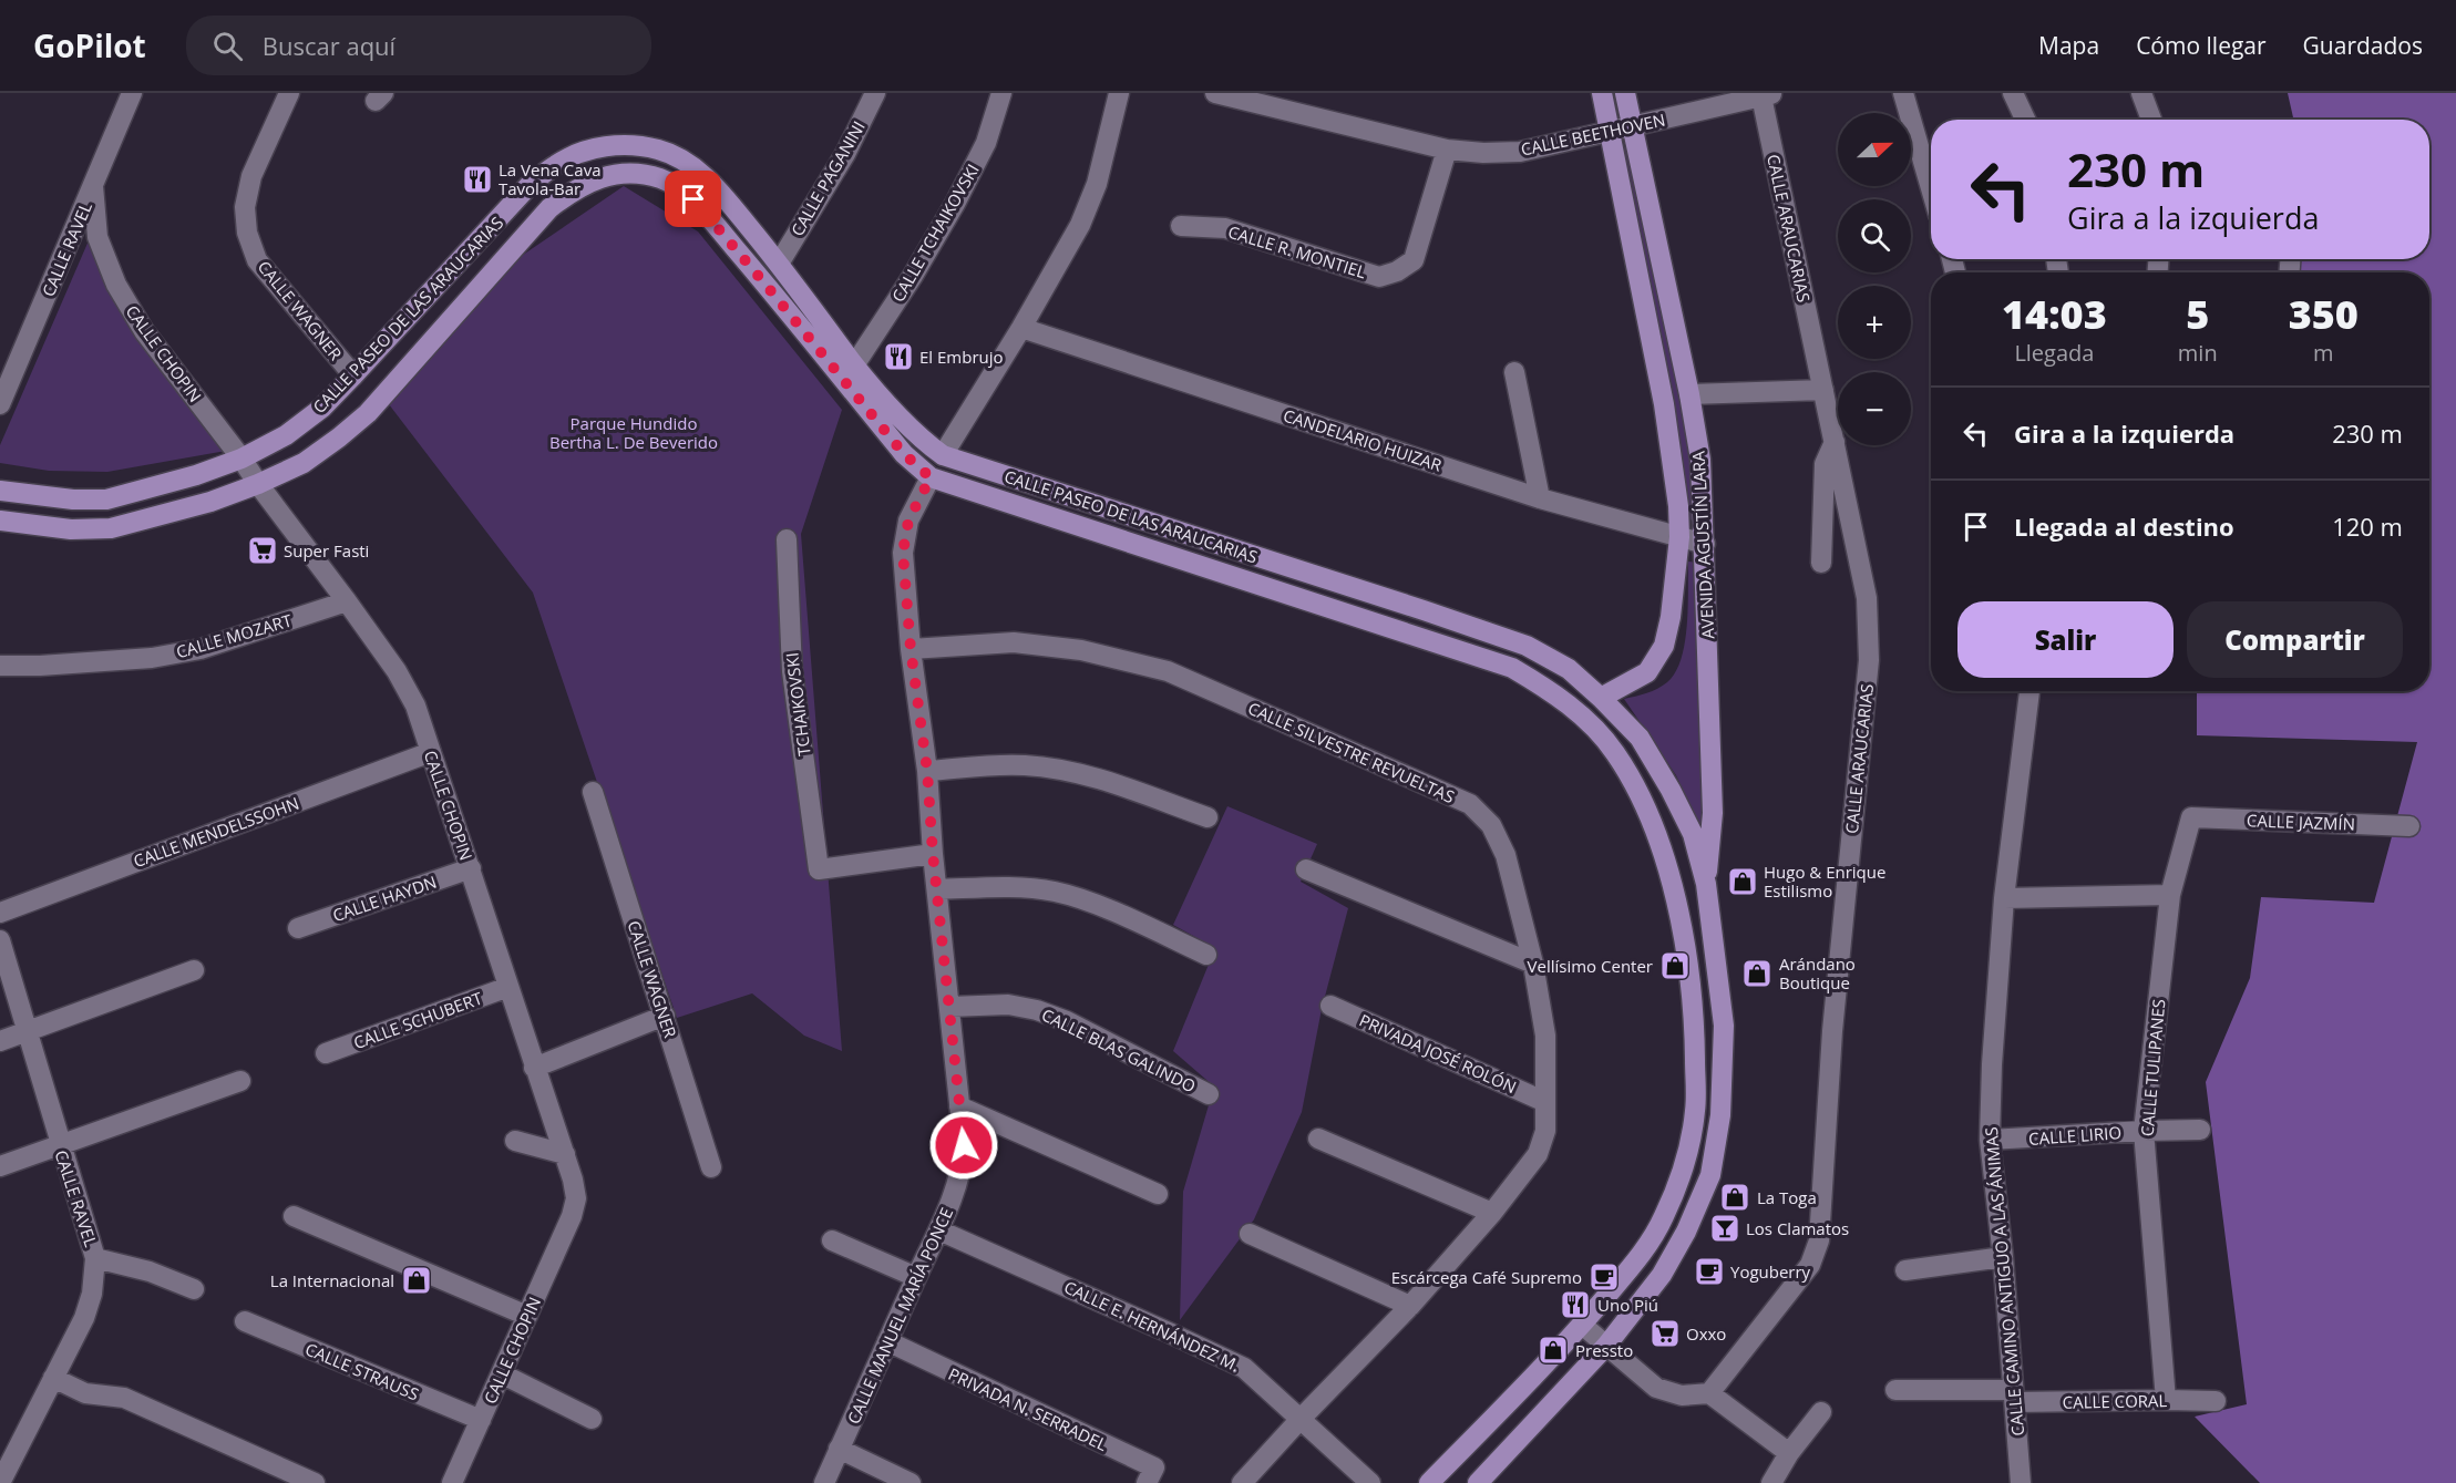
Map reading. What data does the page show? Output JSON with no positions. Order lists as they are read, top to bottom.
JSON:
{
  "streets": {
    "main road": ["CALLE PASEO DE LAS ARAUCARIAS", "AVENIDA AGUSTÍN LARA"],
    "street": [
      "CALLE BEETHOVEN",
      "CALLE PAGANINI",
      "CALLE ARAUCARIAS",
      "CALLE TCHAIKOVSKI",
      "CALLE RAVEL",
      "CALLE R. MONTIEL",
      "CALLE WAGNER",
      "CALLE CHOPIN",
      "CANDELARIO HUIZAR",
      "CALLE MOZART",
      "TCHAIKOVSKI",
      "CALLE SILVESTRE REVUELTAS",
      "CALLE JAZMÍN",
      "CALLE MENDELSSOHN",
      "CALLE HAYDN",
      "CALLE SCHUBERT",
      "CALLE BLAS GALINDO",
      "PRIVADA JOSÉ ROLÓN",
      "CALLE TULIPANES",
      "CALLE LIRIO",
      "CALLE CAMINO ANTIGUO A LAS ÁNIMAS",
      "CALLE MANUEL MARÍA PONCE",
      "CALLE E. HERNÁNDEZ M.",
      "CALLE STRAUSS",
      "CALLE CORAL",
      "PRIVADA N. SERRADEL"
    ]
  },
  "crossings": [
    ["CALLE BEETHOVEN", "CALLE ARAUCARIAS"],
    ["CALLE BEETHOVEN", "CALLE R. MONTIEL"],
    ["CALLE BEETHOVEN", "AVENIDA AGUSTÍN LARA"],
    ["CALLE PAGANINI", "CALLE PASEO DE LAS ARAUCARIAS"],
    ["CALLE TCHAIKOVSKI", "CALLE PASEO DE LAS ARAUCARIAS"],
    ["CALLE RAVEL", "CALLE CHOPIN"],
    ["CALLE WAGNER", "CALLE PASEO DE LAS ARAUCARIAS"],
    ["CALLE PASEO DE LAS ARAUCARIAS", "CALLE CHOPIN"],
    ["CALLE PASEO DE LAS ARAUCARIAS", "AVENIDA AGUSTÍN LARA"],
    ["CALLE PASEO DE LAS ARAUCARIAS", "CALLE MANUEL MARÍA PONCE"],
    ["CALLE CHOPIN", "CALLE MOZART"],
    ["CALLE CHOPIN", "CALLE MENDELSSOHN"],
    ["CALLE CHOPIN", "CALLE HAYDN"],
    ["CALLE CHOPIN", "CALLE SCHUBERT"],
    ["CALLE CHOPIN", "CALLE STRAUSS"],
    ["CANDELARIO HUIZAR", "AVENIDA AGUSTÍN LARA"],
    ["TCHAIKOVSKI", "CALLE MANUEL MARÍA PONCE"],
    ["CALLE SILVESTRE REVUELTAS", "PRIVADA JOSÉ ROLÓN"],
    ["CALLE SILVESTRE REVUELTAS", "CALLE MANUEL MARÍA PONCE"],
    ["CALLE SILVESTRE REVUELTAS", "CALLE E. HERNÁNDEZ M."],
    ["CALLE JAZMÍN", "CALLE TULIPANES"],
    ["CALLE BLAS GALINDO", "CALLE MANUEL MARÍA PONCE"],
    ["CALLE TULIPANES", "CALLE LIRIO"],
    ["CALLE TULIPANES", "CALLE CORAL"],
    ["CALLE LIRIO", "CALLE CAMINO ANTIGUO A LAS ÁNIMAS"],
    ["CALLE CAMINO ANTIGUO A LAS ÁNIMAS", "CALLE CORAL"],
    ["CALLE MANUEL MARÍA PONCE", "CALLE E. HERNÁNDEZ M."],
    ["CALLE MANUEL MARÍA PONCE", "PRIVADA N. SERRADEL"]
  ],
  "parks": ["Parque Hundido Bertha L. De Beverido"],
  "places": {
    "restaurant": ["La Vena Cava Tavola-Bar", "El Embrujo", "Uno Piú"],
    "supermarket": ["Super Fasti", "Oxxo"],
    "shop": [
      "Hugo & Enrique Estilismo",
      "Vellísimo Center",
      "Arándano Boutique",
      "La Toga",
      "La Internacional",
      "Pressto"
    ],
    "bar": ["Los Clamatos"],
    "cafe": ["Yoguberry", "Escárcega Café Supremo"]
  },
  "north": "right",
  "page": {
    "header": "GoPilot",
    "search": "Buscar aquí",
    "nav": ["Mapa", "Cómo llegar", "Guardados"],
    "map_buttons": ["+", "−"],
    "turn": ["230 m", "Gira a la izquierda"],
    "eta": [
      "14:03",
      "Llegada",
      "5",
      "min",
      "350",
      "m"
    ],
    "list": [
      {
        "name": "Gira a la izquierda",
        "value": "230 m"
      },
      {
        "name": "Llegada al destino",
        "value": "120 m"
      }
    ],
    "buttons": ["Salir", "Compartir"]
  }
}
